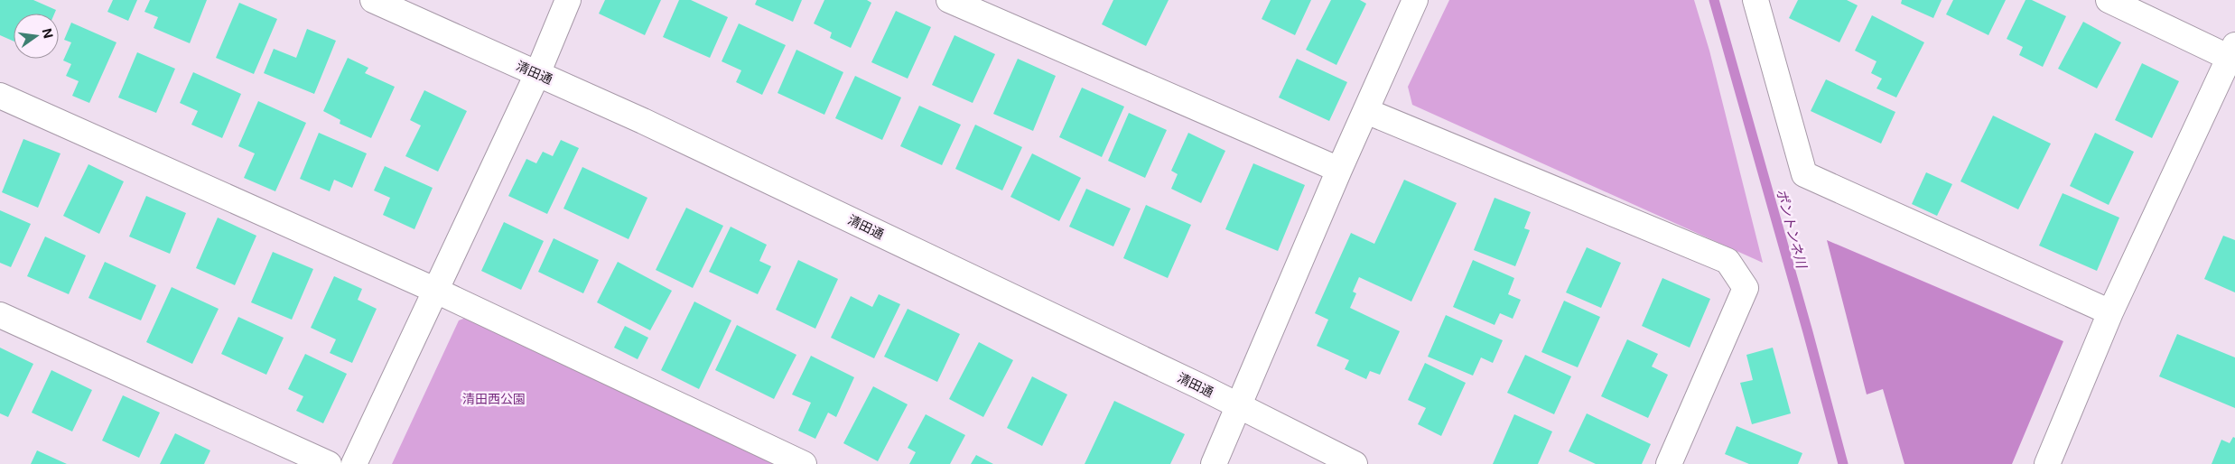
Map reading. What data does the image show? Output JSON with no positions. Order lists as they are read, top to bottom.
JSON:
{
  "streets": {
    "street": ["清田通"]
  },
  "water": ["ポントンネ川"],
  "parks": ["清田西公園"],
  "north": "right"
}
